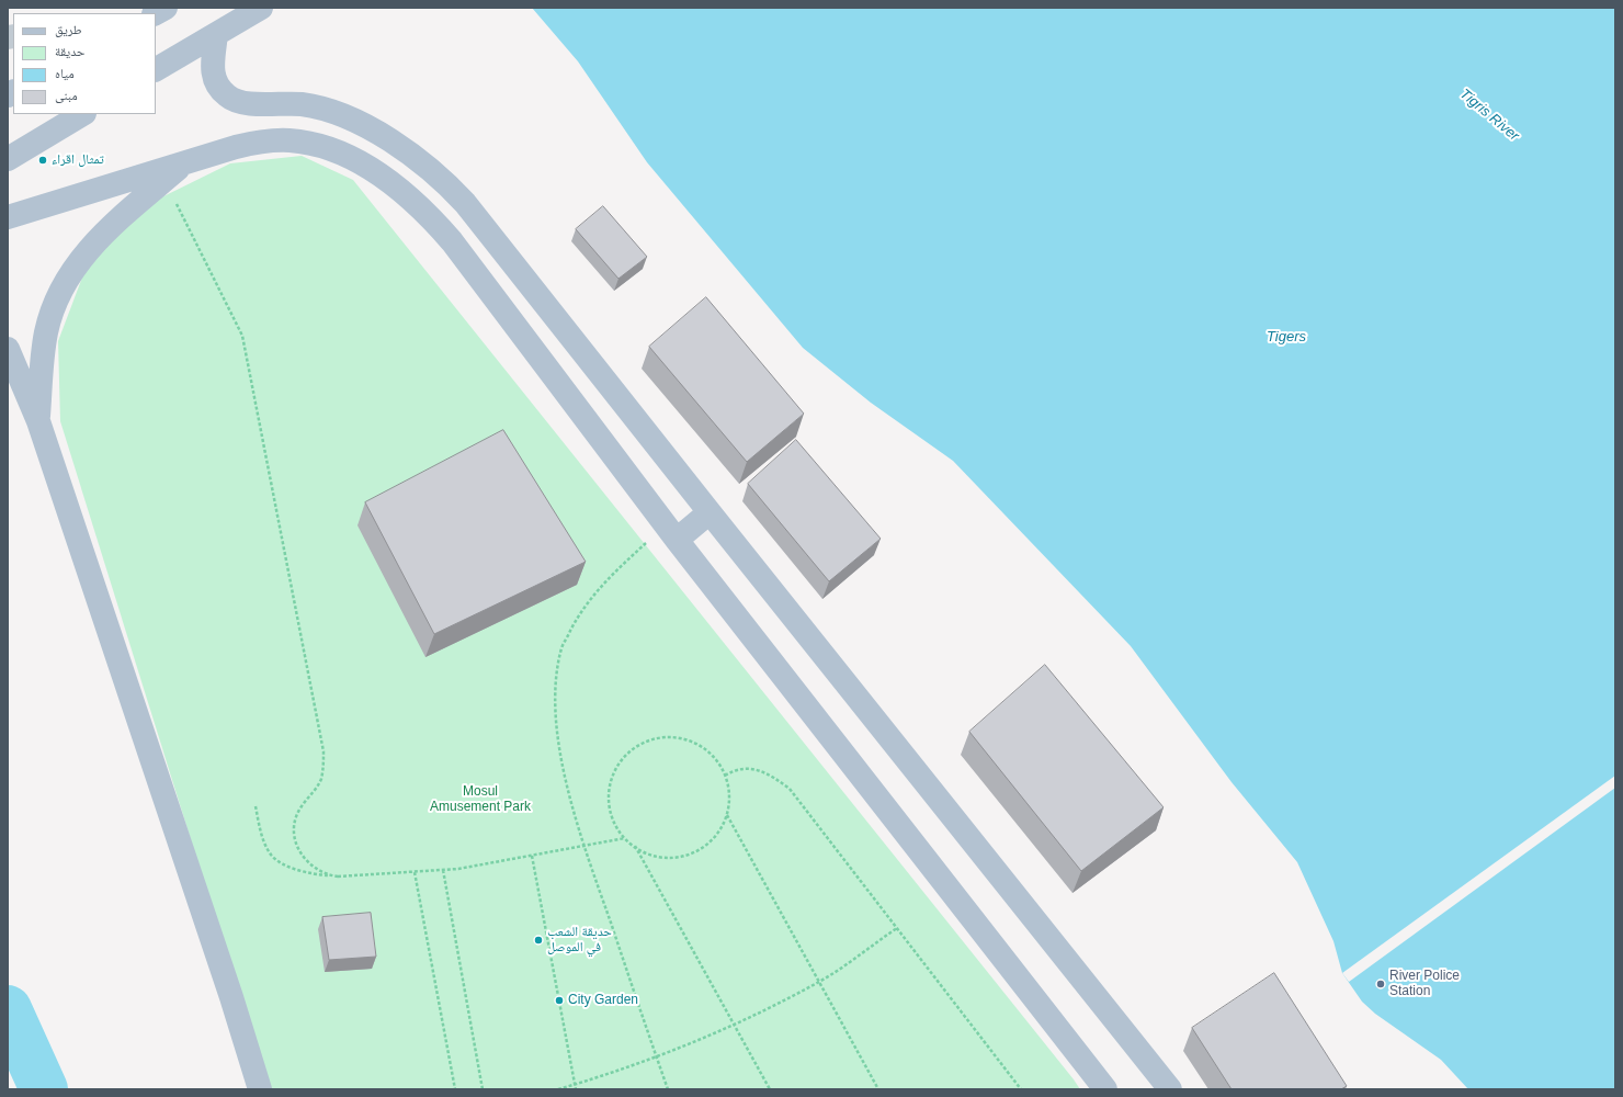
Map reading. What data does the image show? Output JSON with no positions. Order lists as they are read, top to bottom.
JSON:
{
  "water": ["Tigris River", "Tigers"],
  "parks": ["Mosul Amusement Park"],
  "places": [
    "تمثال اقراء",
    "حديقة الشعب في الموصل",
    "River Police Station",
    "City Garden"
  ],
  "legend": [
    "طريق",
    "حديقة",
    "مياه",
    "مبنى"
  ]
}
